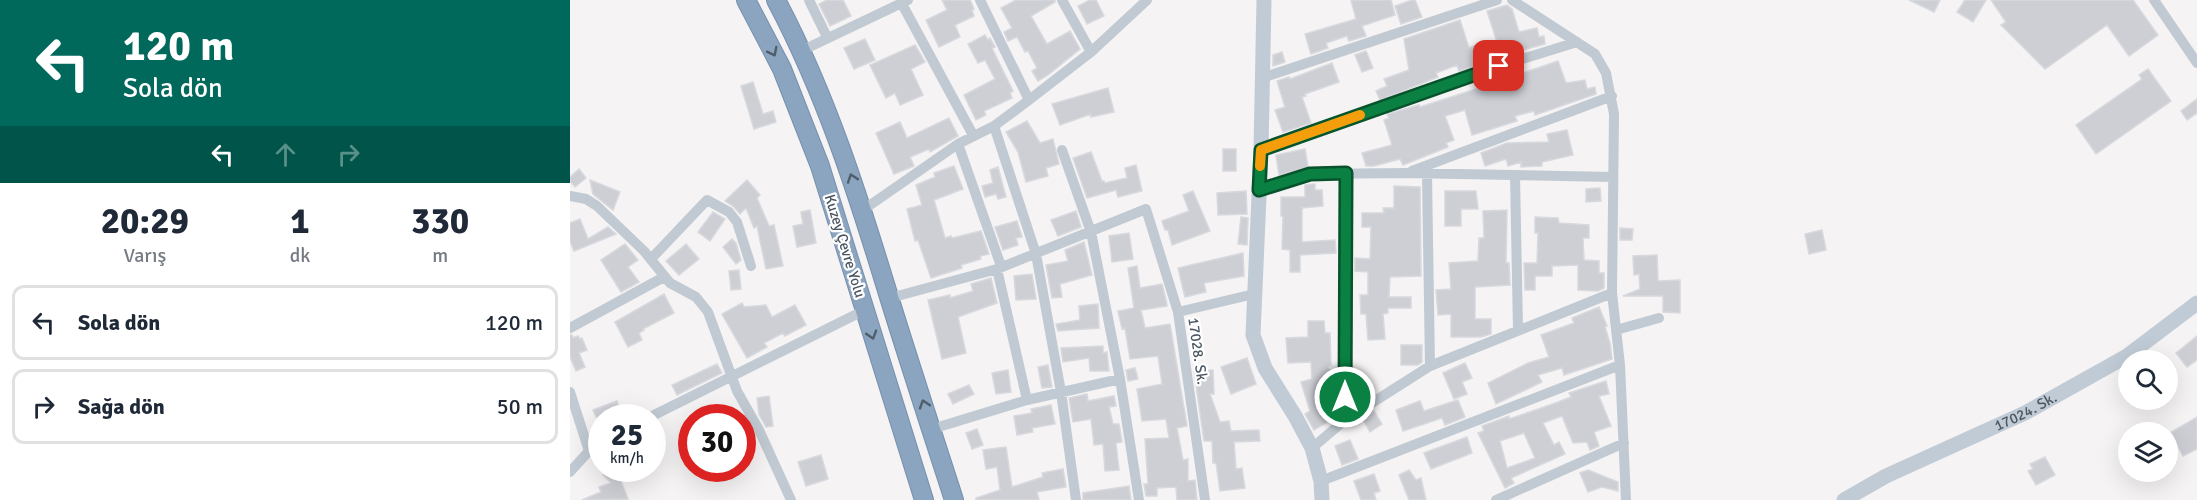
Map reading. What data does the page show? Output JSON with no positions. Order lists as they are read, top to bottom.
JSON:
{
  "streets": {
    "highway": ["Kuzey Çevre Yolu"],
    "street": ["17028. Sk.", "17024. Sk."]
  },
  "page": {
    "turn": ["120 m", "Sola dön"],
    "eta": [
      "20:29",
      "Varış",
      "1",
      "dk",
      "330",
      "m"
    ],
    "list": [
      {
        "name": "Sola dön",
        "value": "120 m"
      },
      {
        "name": "Sağa dön",
        "value": "50 m"
      }
    ],
    "speed": "25 km/h",
    "limit": "30"
  }
}
